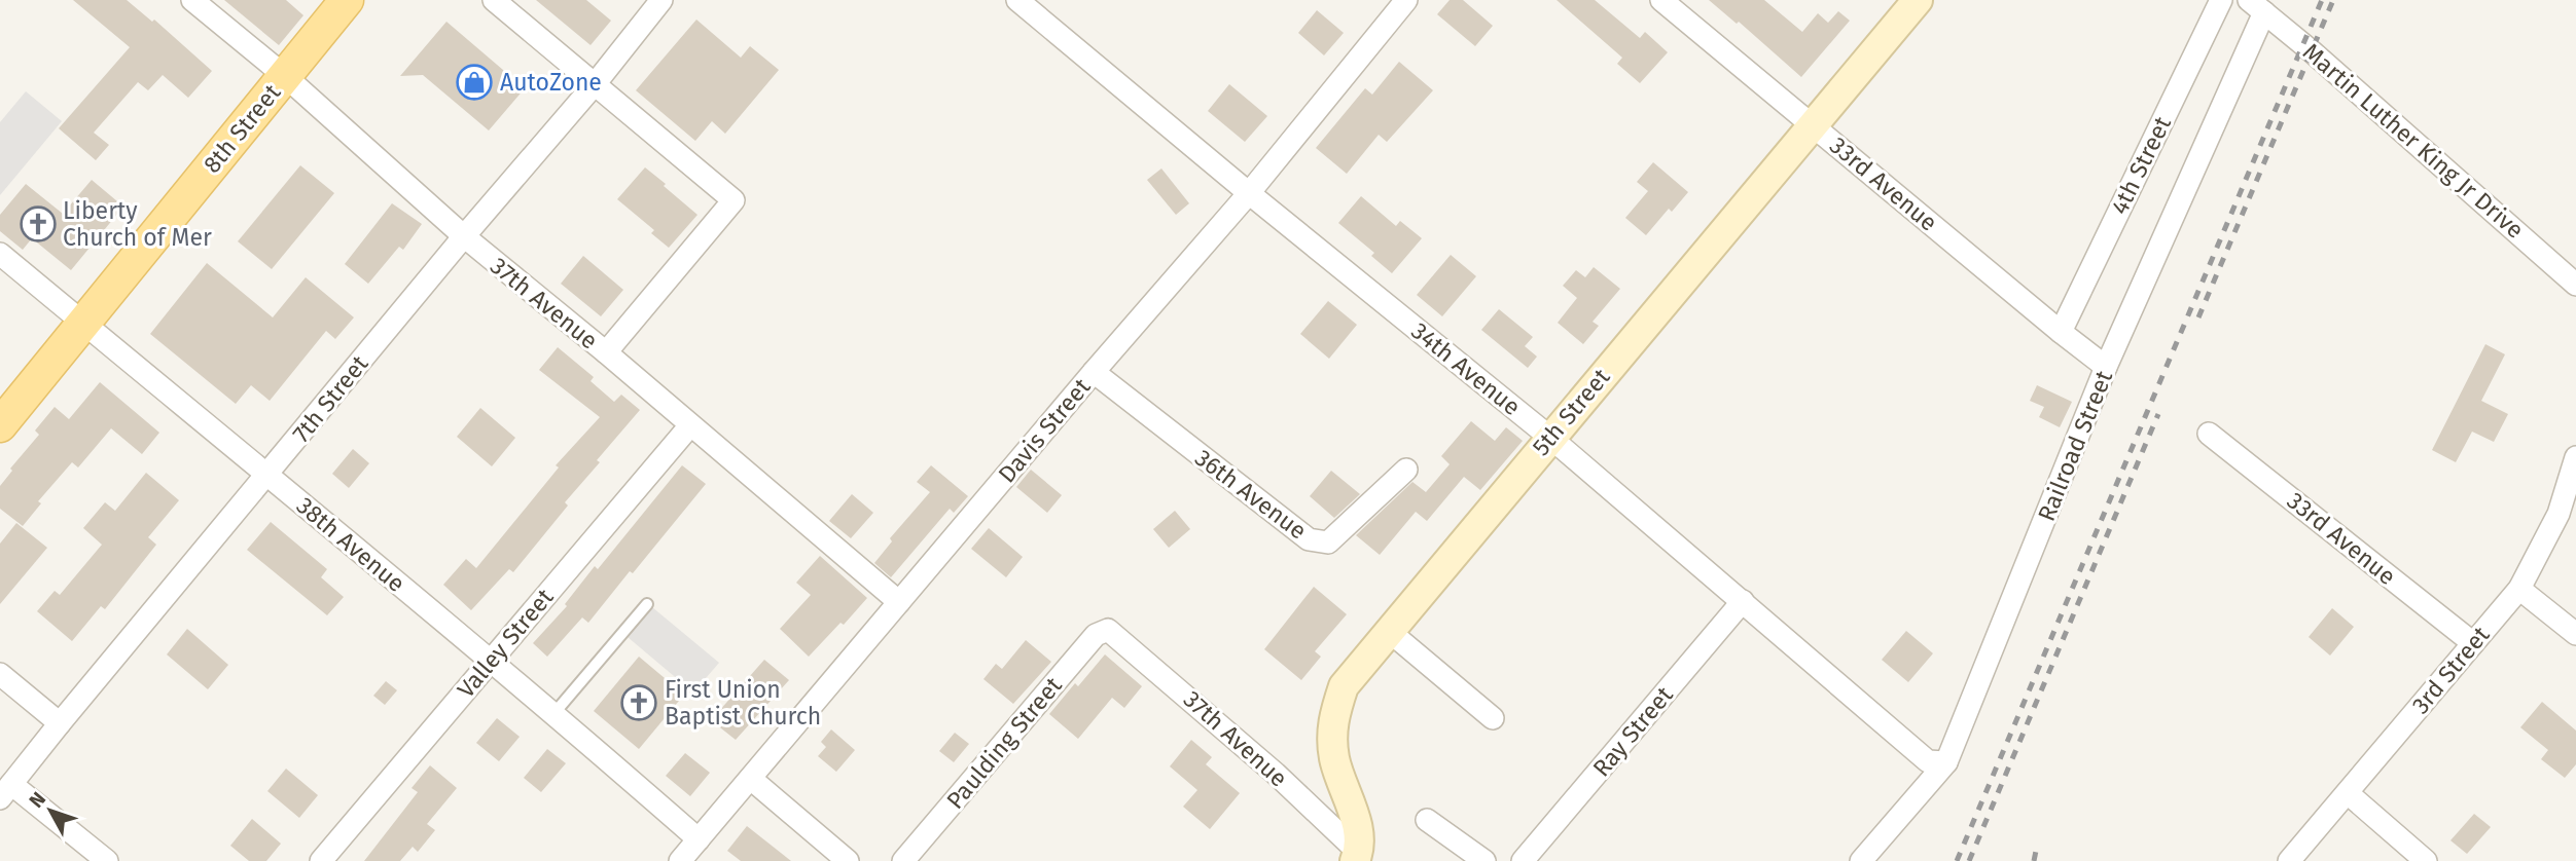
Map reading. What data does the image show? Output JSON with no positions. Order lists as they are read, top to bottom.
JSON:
{
  "streets": {
    "main road": ["8th Street"],
    "street": [
      "Martin Luther King Jr Drive",
      "4th Street",
      "33rd Avenue",
      "37th Avenue",
      "34th Avenue",
      "7th Street",
      "5th Street",
      "Davis Street",
      "Railroad Street",
      "36th Avenue",
      "38th Avenue",
      "Valley Street",
      "3rd Street",
      "Ray Street",
      "Paulding Street"
    ]
  },
  "crossings": [
    ["8th Street", "37th Avenue"],
    ["8th Street", "38th Avenue"],
    ["Martin Luther King Jr Drive", "Railroad Street"],
    ["4th Street", "33rd Avenue"],
    ["33rd Avenue", "5th Street"],
    ["33rd Avenue", "Railroad Street"],
    ["33rd Avenue", "3rd Street"],
    ["37th Avenue", "7th Street"],
    ["37th Avenue", "5th Street"],
    ["37th Avenue", "Davis Street"],
    ["37th Avenue", "Valley Street"],
    ["37th Avenue", "Paulding Street"],
    ["34th Avenue", "5th Street"],
    ["34th Avenue", "Davis Street"],
    ["34th Avenue", "Railroad Street"],
    ["34th Avenue", "Ray Street"],
    ["7th Street", "38th Avenue"],
    ["Davis Street", "36th Avenue"],
    ["Davis Street", "38th Avenue"],
    ["38th Avenue", "Valley Street"]
  ],
  "places": {
    "shop": ["AutoZone"],
    "church": ["Liberty Church of Mer", "First Union Baptist Church"]
  },
  "north": "top left"
}
